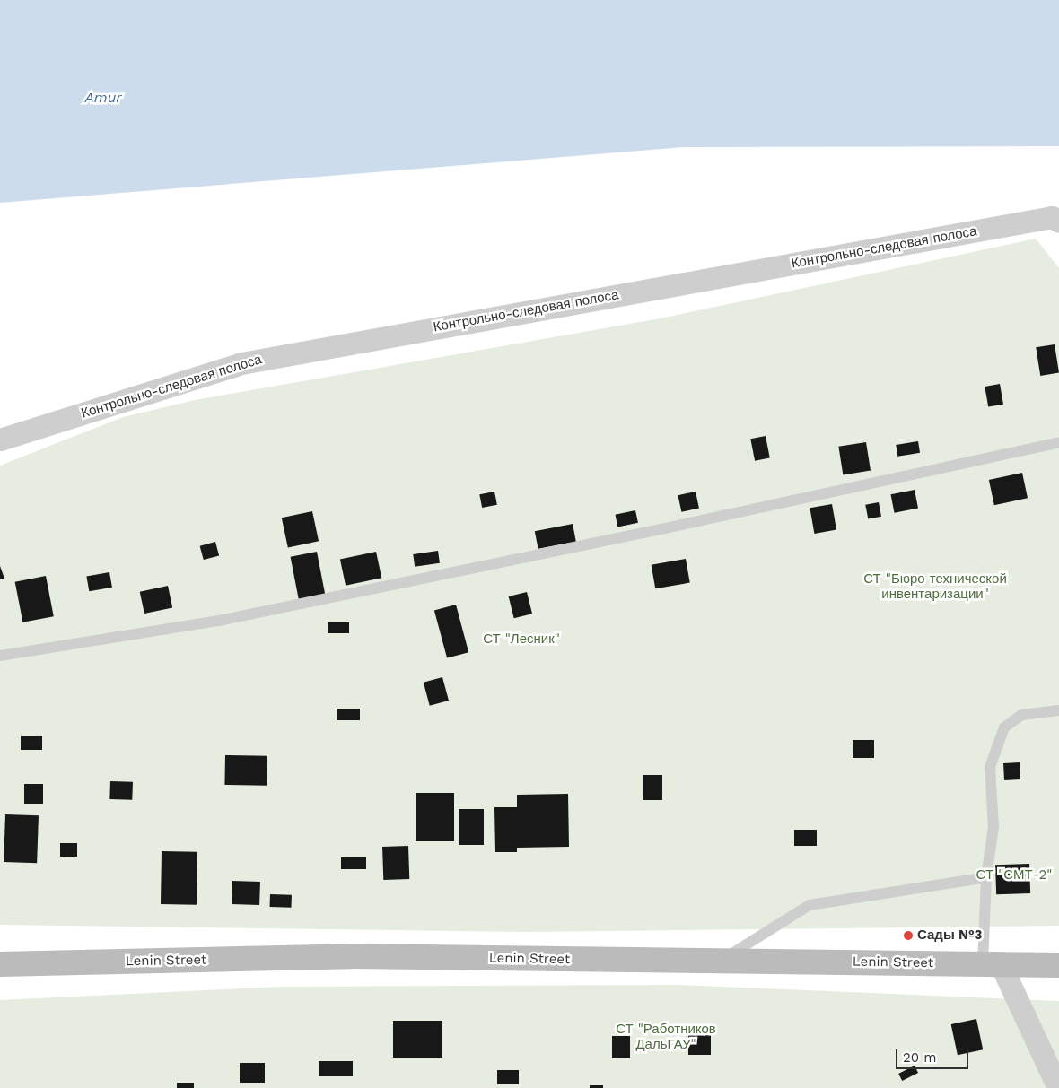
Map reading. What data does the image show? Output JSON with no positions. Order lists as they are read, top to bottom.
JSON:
{
  "streets": {
    "street": ["Контрольно-следовая полоса", "Lenin Street"]
  },
  "water": ["Amur"],
  "parks": [
    "СТ \"Бюро технической инвентаризации\"",
    "СТ \"Лесник\"",
    "СТ \"СМТ-2\"",
    "СТ \"Работников ДальГАУ\""
  ],
  "places": ["Сады №3"],
  "scale_bar": "20 m"
}
